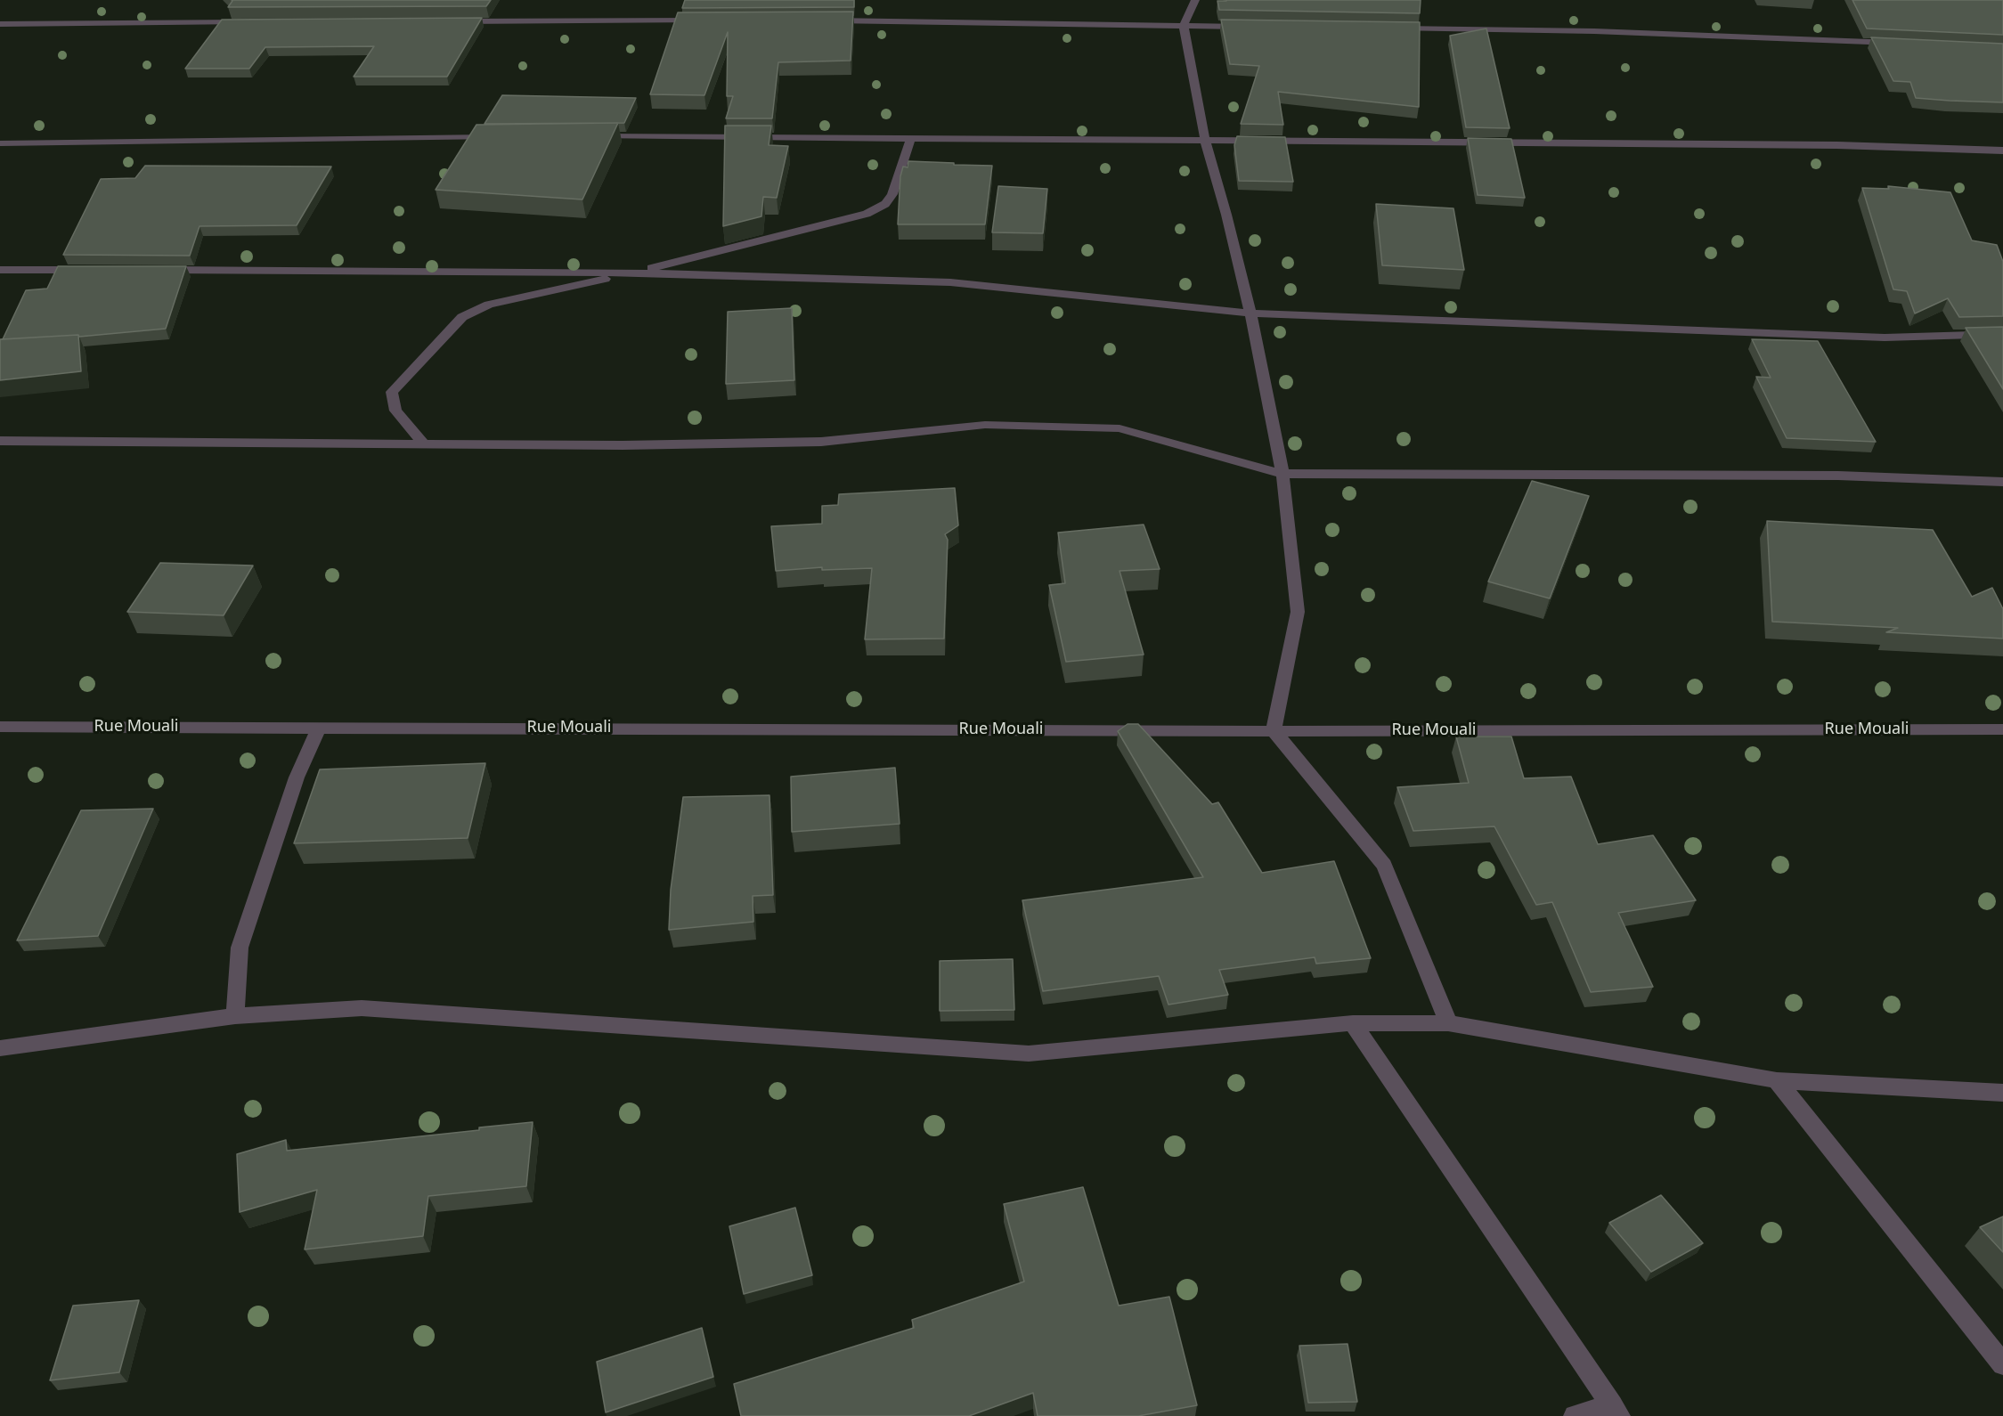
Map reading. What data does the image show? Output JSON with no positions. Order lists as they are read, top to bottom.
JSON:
{
  "streets": {
    "street": ["Rue Mouali"]
  }
}
